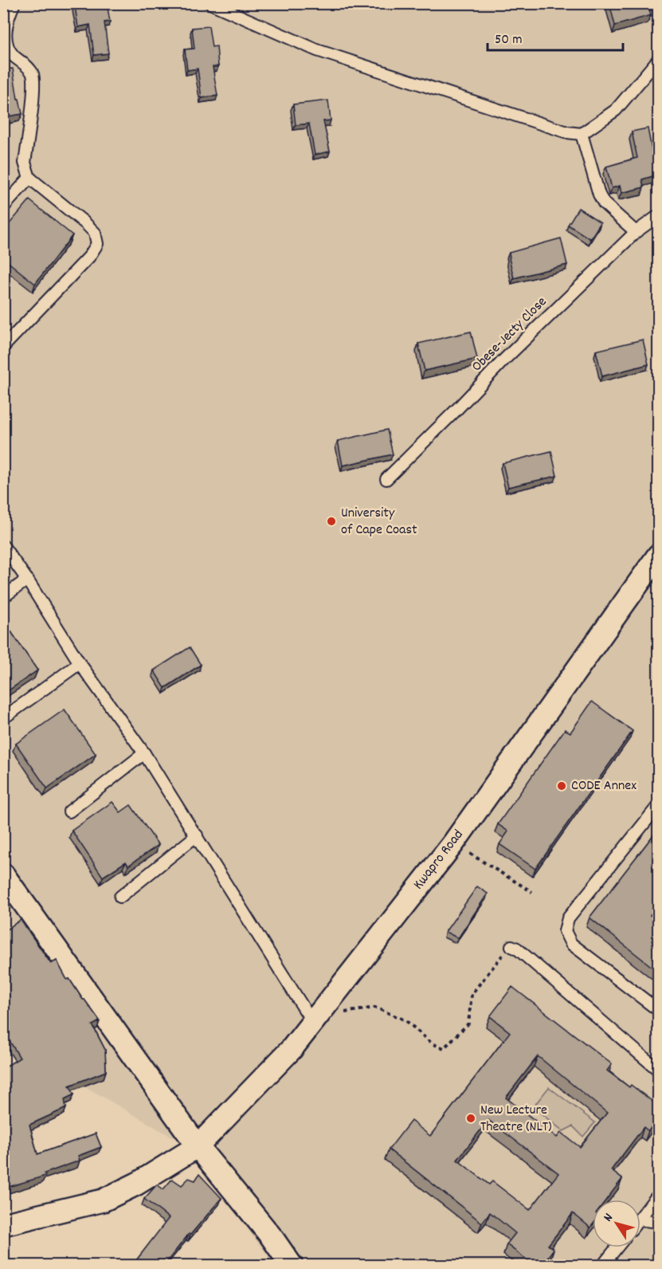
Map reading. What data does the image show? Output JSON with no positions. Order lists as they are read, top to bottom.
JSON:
{
  "streets": {
    "street": ["Kwapro Road"],
    "lane": ["Obese-Jecty Close"]
  },
  "places": ["University of Cape Coast", "CODE Annex", "New Lecture Theatre (NLT)"],
  "scale_bar": "50 m",
  "north": "top left"
}
